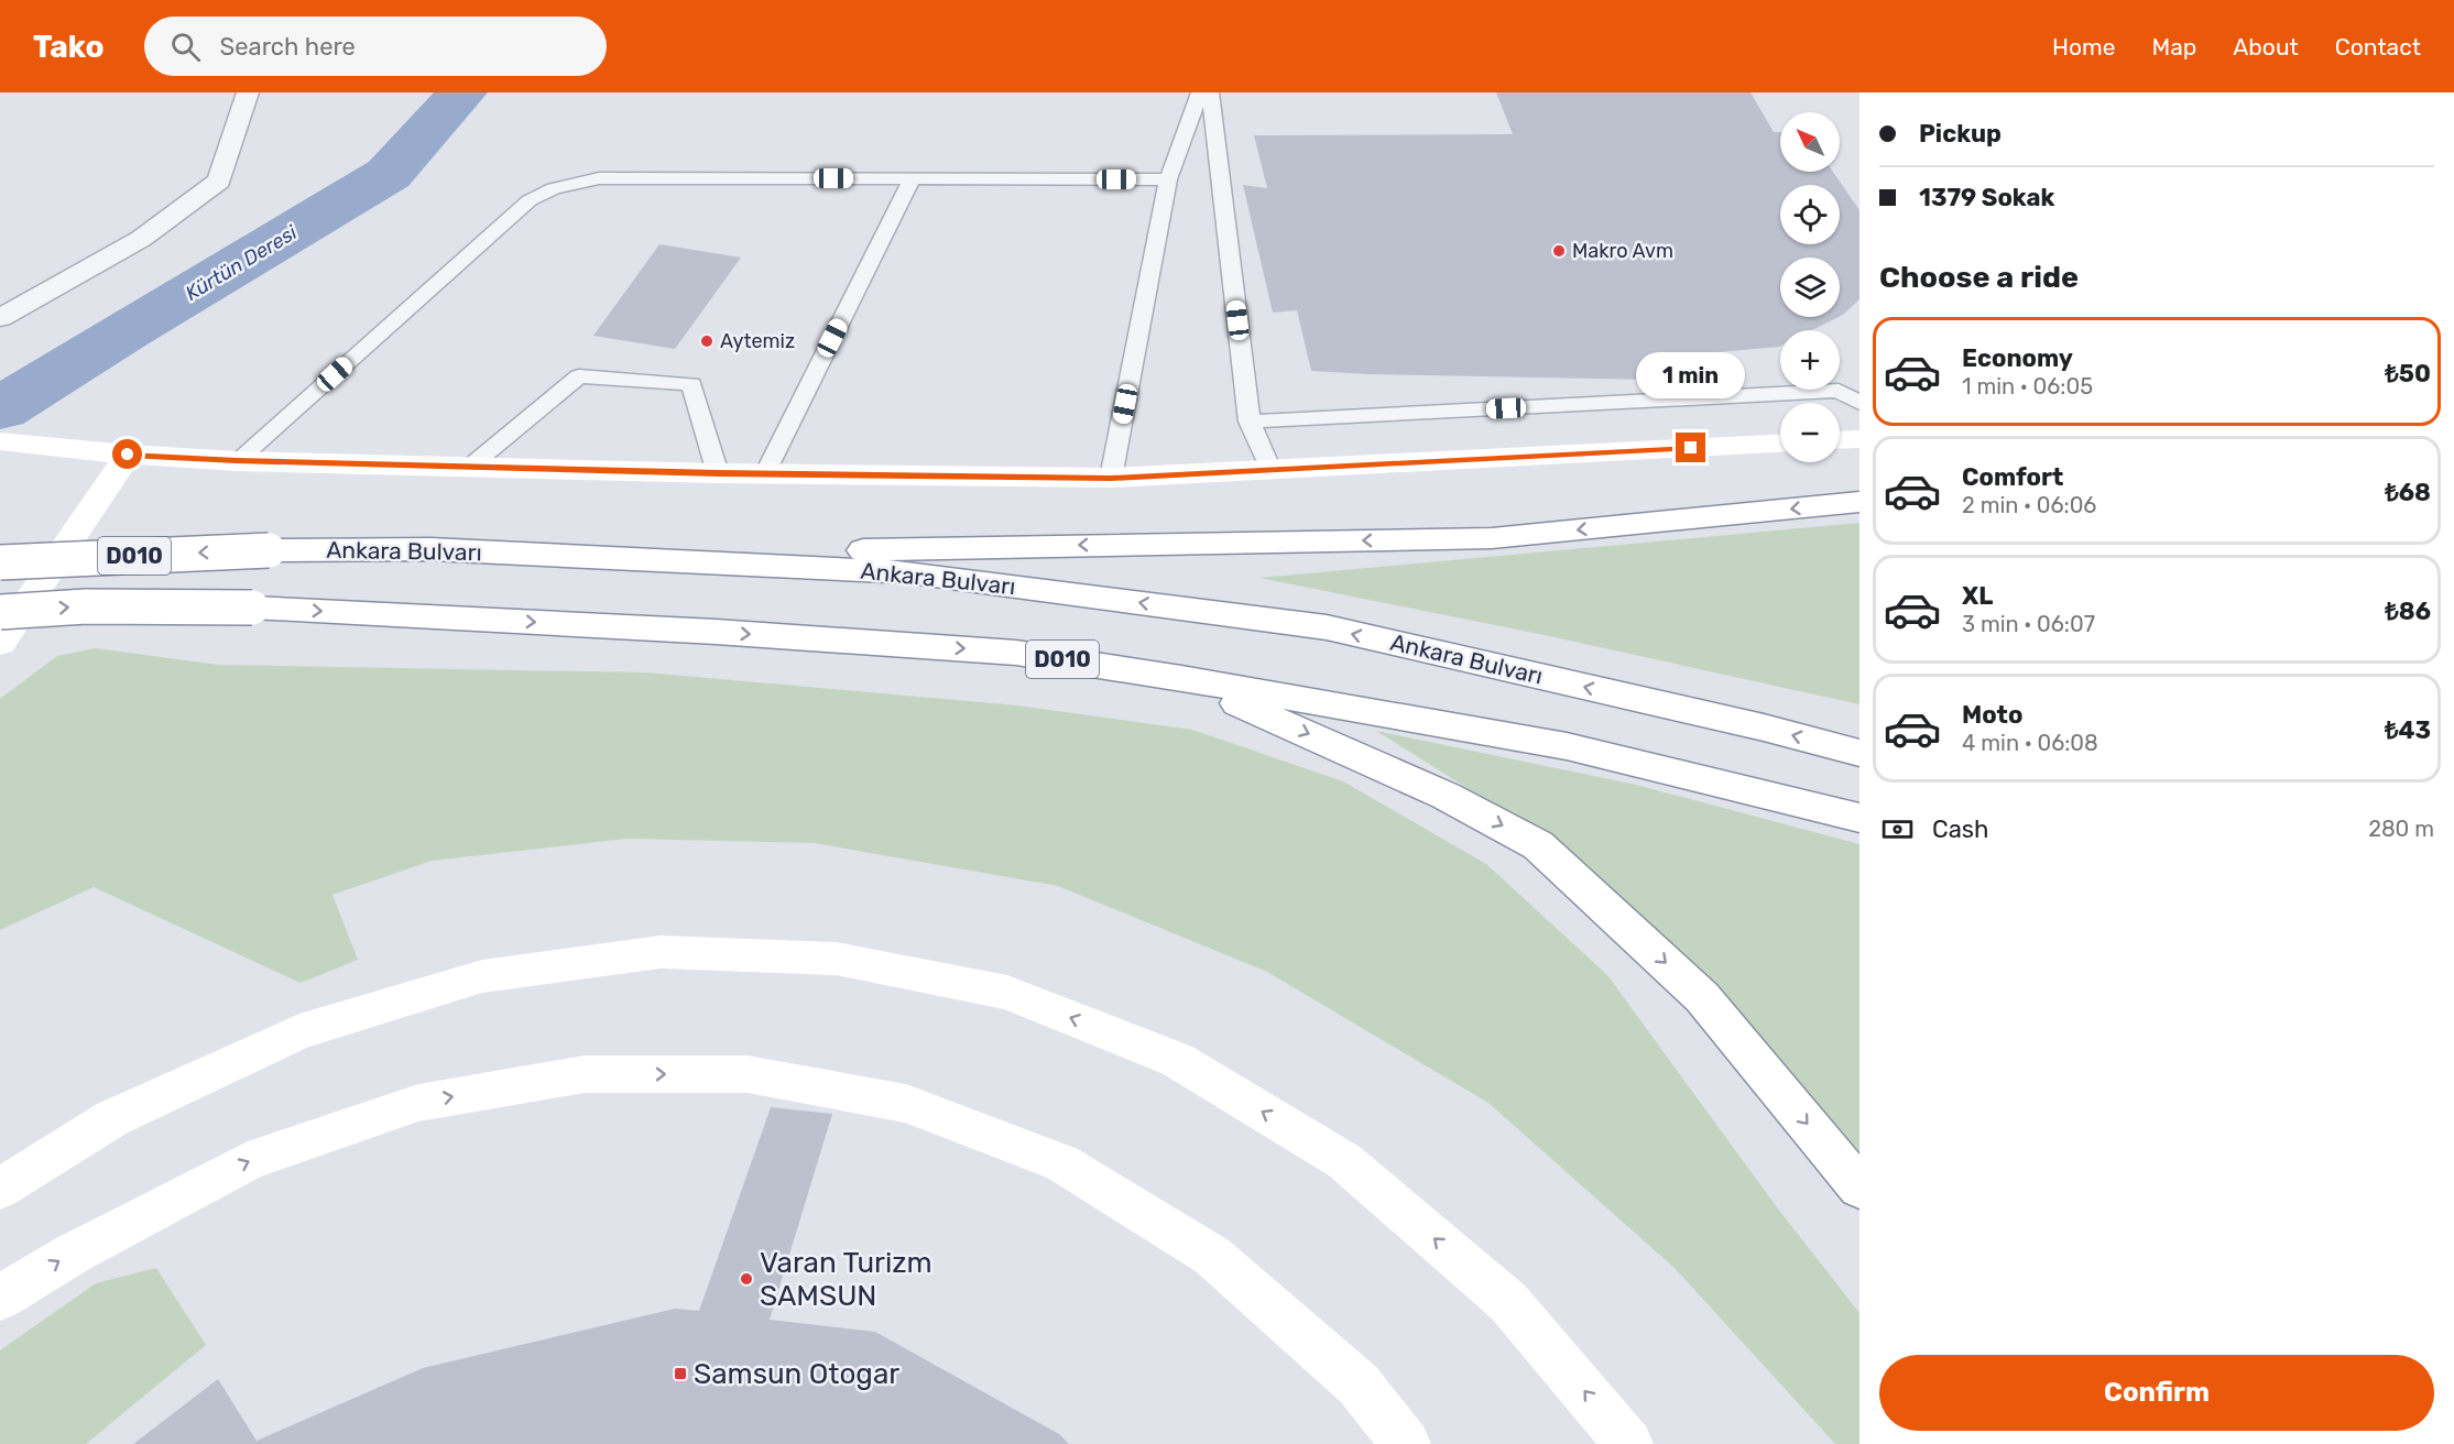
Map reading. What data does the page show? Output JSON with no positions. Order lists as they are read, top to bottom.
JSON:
{
  "streets": {
    "main road": ["Ankara Bulvarı", "D010"]
  },
  "water": ["Kürtün Deresi"],
  "places": {
    "other": ["Makro Avm", "Aytemiz", "Varan Turizm SAMSUN"],
    "transit": ["Samsun Otogar"]
  },
  "north": "top left",
  "page": {
    "header": "Tako",
    "search": "Search here",
    "nav": [
      "Home",
      "Map",
      "About",
      "Contact"
    ],
    "banner": ["Pickup", "1379 Sokak"],
    "map_buttons": ["+", "−"],
    "heading": "Choose a ride",
    "list": [
      {
        "name": "Economy",
        "note": "1 min · 06:05",
        "value": "₺50"
      },
      {
        "name": "Comfort",
        "note": "2 min · 06:06",
        "value": "₺68"
      },
      {
        "name": "XL",
        "note": "3 min · 06:07",
        "value": "₺86"
      },
      {
        "name": "Moto",
        "note": "4 min · 06:08",
        "value": "₺43"
      }
    ],
    "bubble": "1 min",
    "pay": ["Cash", "280 m"],
    "buttons": "Confirm"
  }
}
